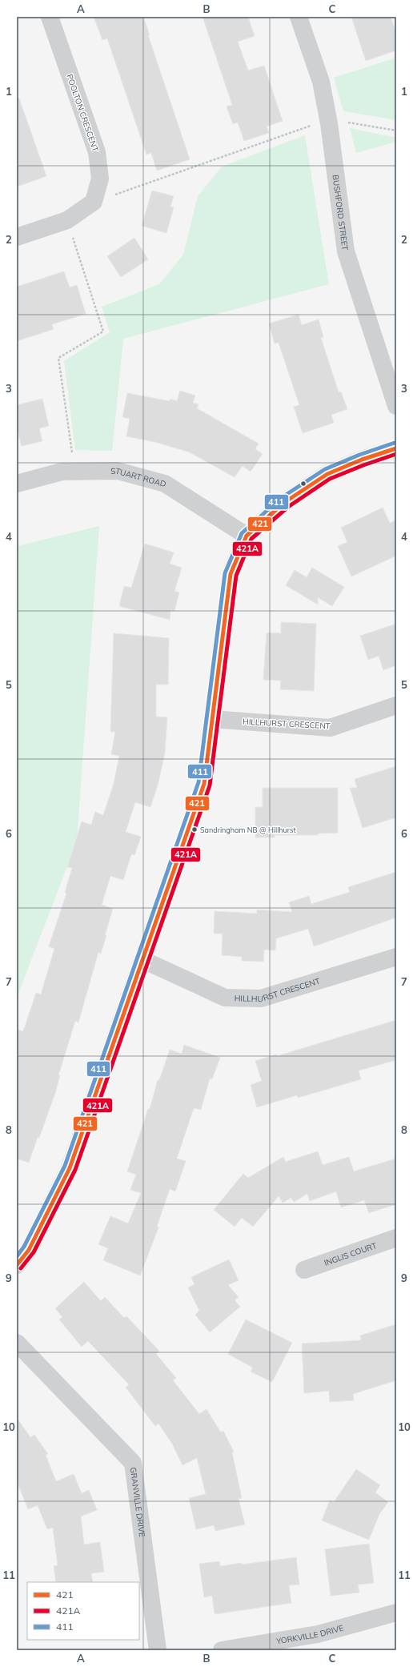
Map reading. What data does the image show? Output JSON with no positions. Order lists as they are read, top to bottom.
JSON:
{
  "streets": {
    "street": [
      "POOLTON CRESCENT",
      "BUSHFORD STREET",
      "STUART ROAD",
      "HILLHURST CRESCENT",
      "INGLIS COURT",
      "GRANVILLE DRIVE",
      "YORKVILLE DRIVE"
    ]
  },
  "places": ["Sandringham NB @ Hillhurst"],
  "lines": ["transit line 411", "transit line 421", "transit line 421A"],
  "legend": ["421", "421A", "411"],
  "grid": {
    "columns": ["A", "B", "C"],
    "rows": [
      "1",
      "2",
      "3",
      "4",
      "5",
      "6",
      "7",
      "8",
      "9",
      "10",
      "11"
    ]
  }
}
